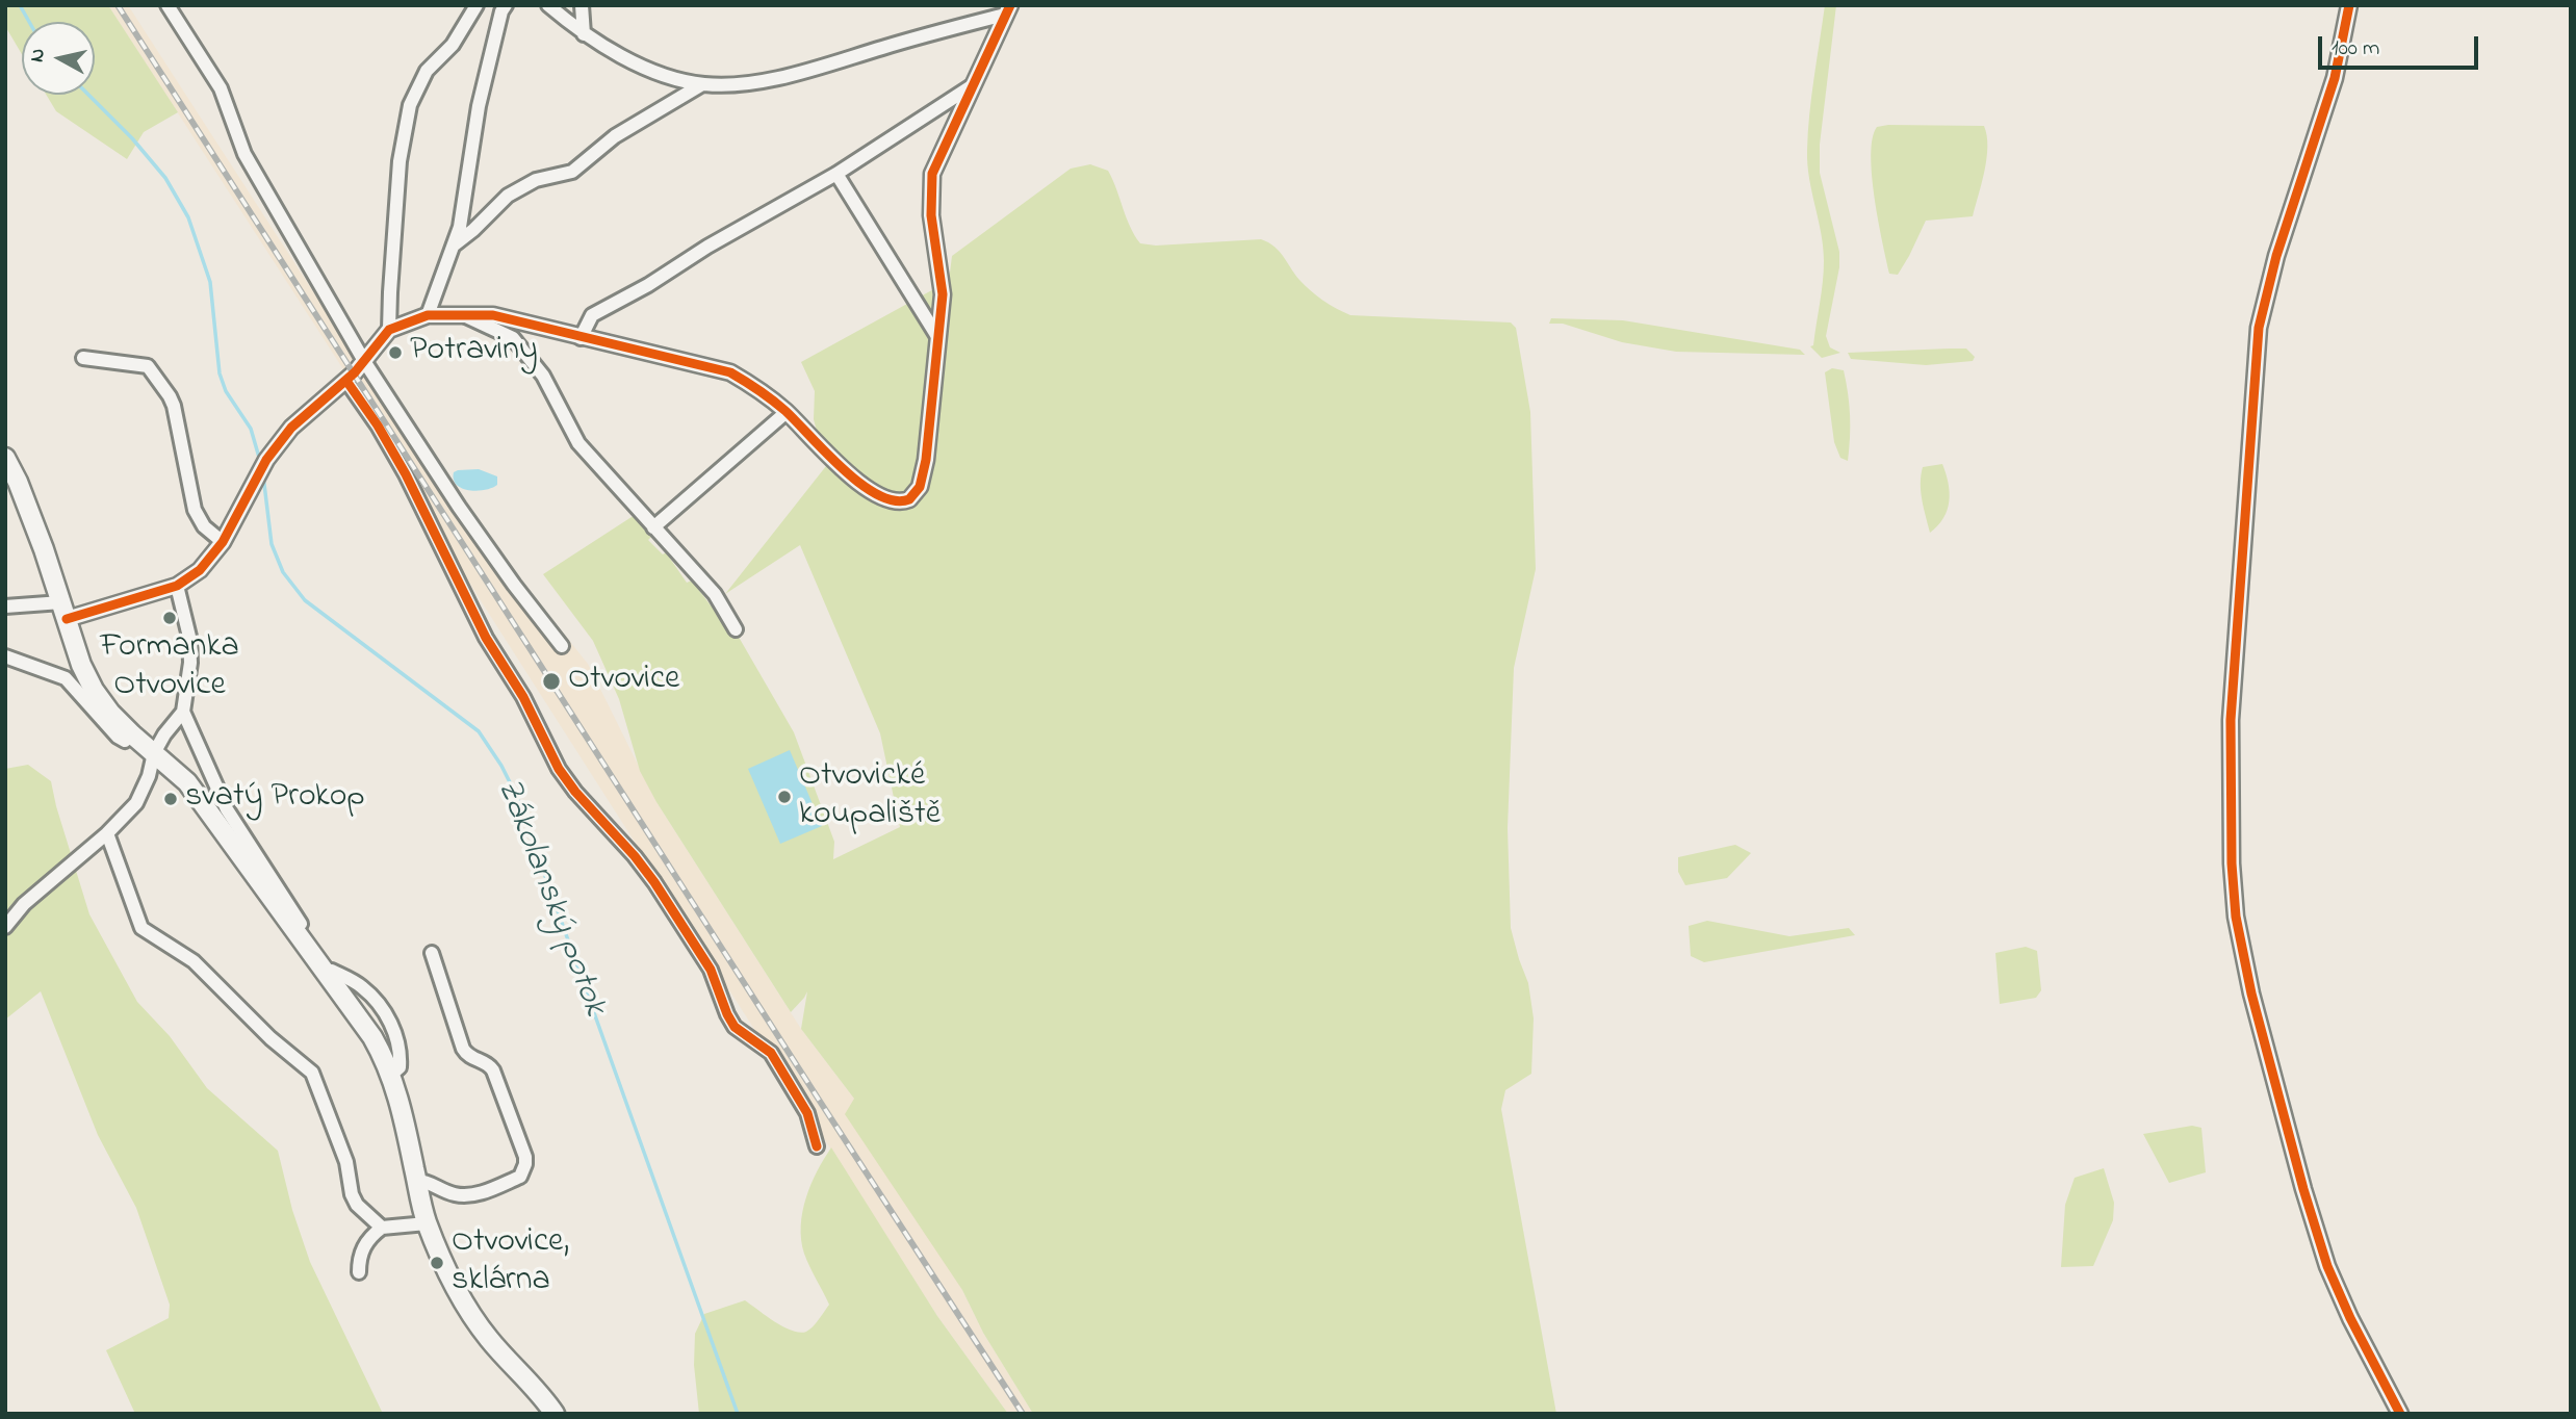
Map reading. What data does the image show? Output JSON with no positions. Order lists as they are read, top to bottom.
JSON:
{
  "water": ["Zákolanský potok"],
  "places": [
    "Potraviny",
    "Formanka Otvovice",
    "Otvovice",
    "Otvovické koupaliště",
    "svatý Prokop",
    "Otvovice, sklárna"
  ],
  "scale_bar": "100 m",
  "north": "left"
}
